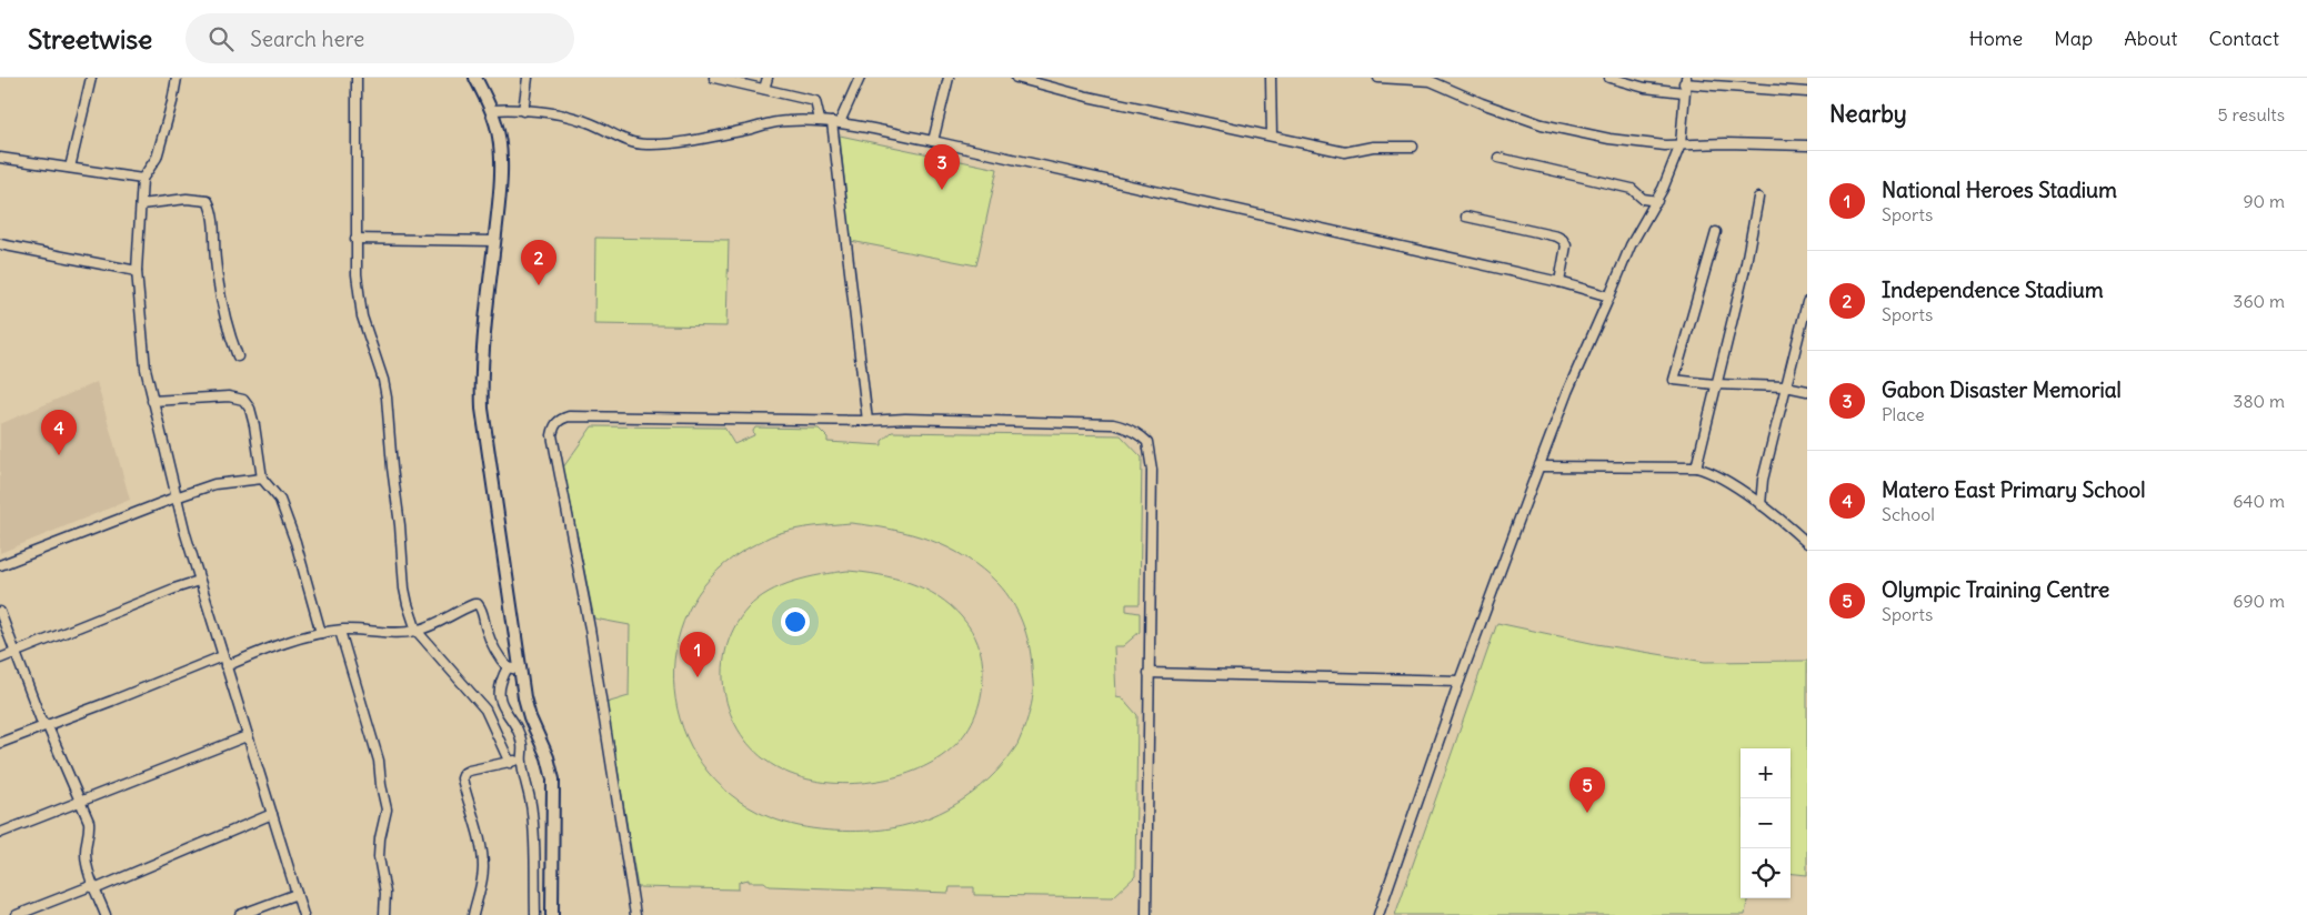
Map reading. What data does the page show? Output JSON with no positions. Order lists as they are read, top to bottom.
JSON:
{
  "page": {
    "header": "Streetwise",
    "search": "Search here",
    "nav": [
      "Home",
      "Map",
      "About",
      "Contact"
    ],
    "heading": ["Nearby", "5 results"],
    "pins": [
      "3",
      "2",
      "4",
      "1",
      "5"
    ],
    "list": [
      {
        "mark": "1",
        "name": "National Heroes Stadium",
        "note": "Sports",
        "value": "90 m"
      },
      {
        "mark": "2",
        "name": "Independence Stadium",
        "note": "Sports",
        "value": "360 m"
      },
      {
        "mark": "3",
        "name": "Gabon Disaster Memorial",
        "note": "Place",
        "value": "380 m"
      },
      {
        "mark": "4",
        "name": "Matero East Primary School",
        "note": "School",
        "value": "640 m"
      },
      {
        "mark": "5",
        "name": "Olympic Training Centre",
        "note": "Sports",
        "value": "690 m"
      }
    ],
    "map_buttons": ["+", "−"]
  }
}
